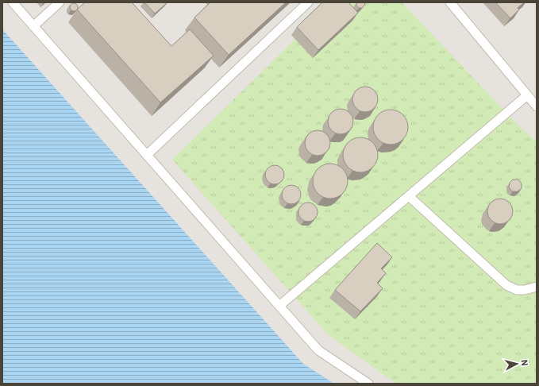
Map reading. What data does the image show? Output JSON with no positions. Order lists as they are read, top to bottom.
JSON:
{
  "north": "right"
}
